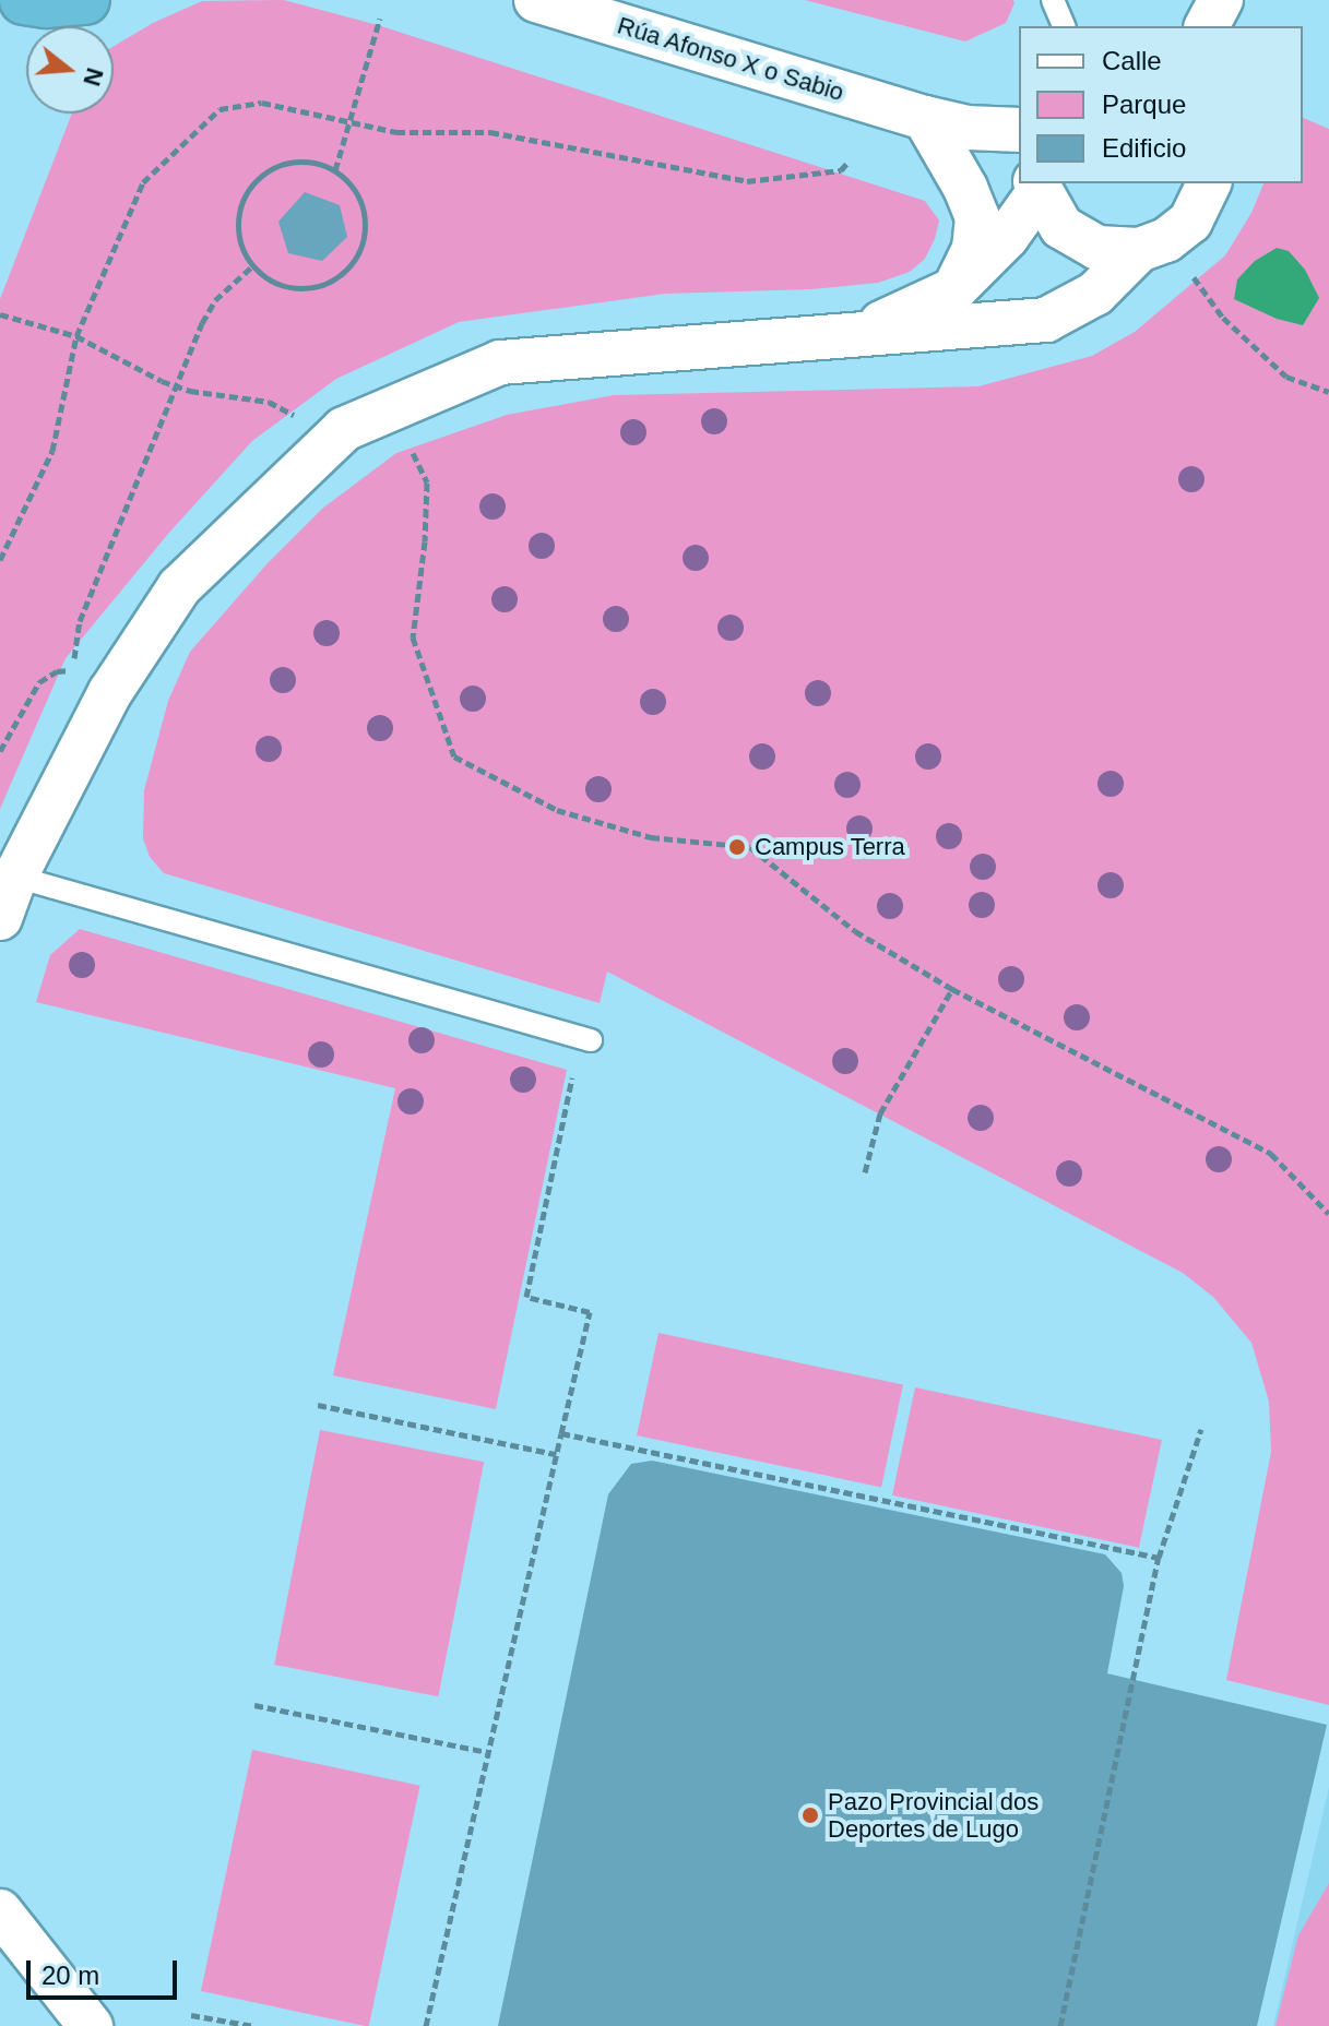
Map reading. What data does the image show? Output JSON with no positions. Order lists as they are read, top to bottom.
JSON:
{
  "streets": {
    "street": ["Rúa Afonso X o Sabio"]
  },
  "places": ["Campus Terra", "Pazo Provincial dos Deportes de Lugo"],
  "legend": ["Calle", "Parque", "Edificio"],
  "scale_bar": "20 m",
  "north": "right"
}
